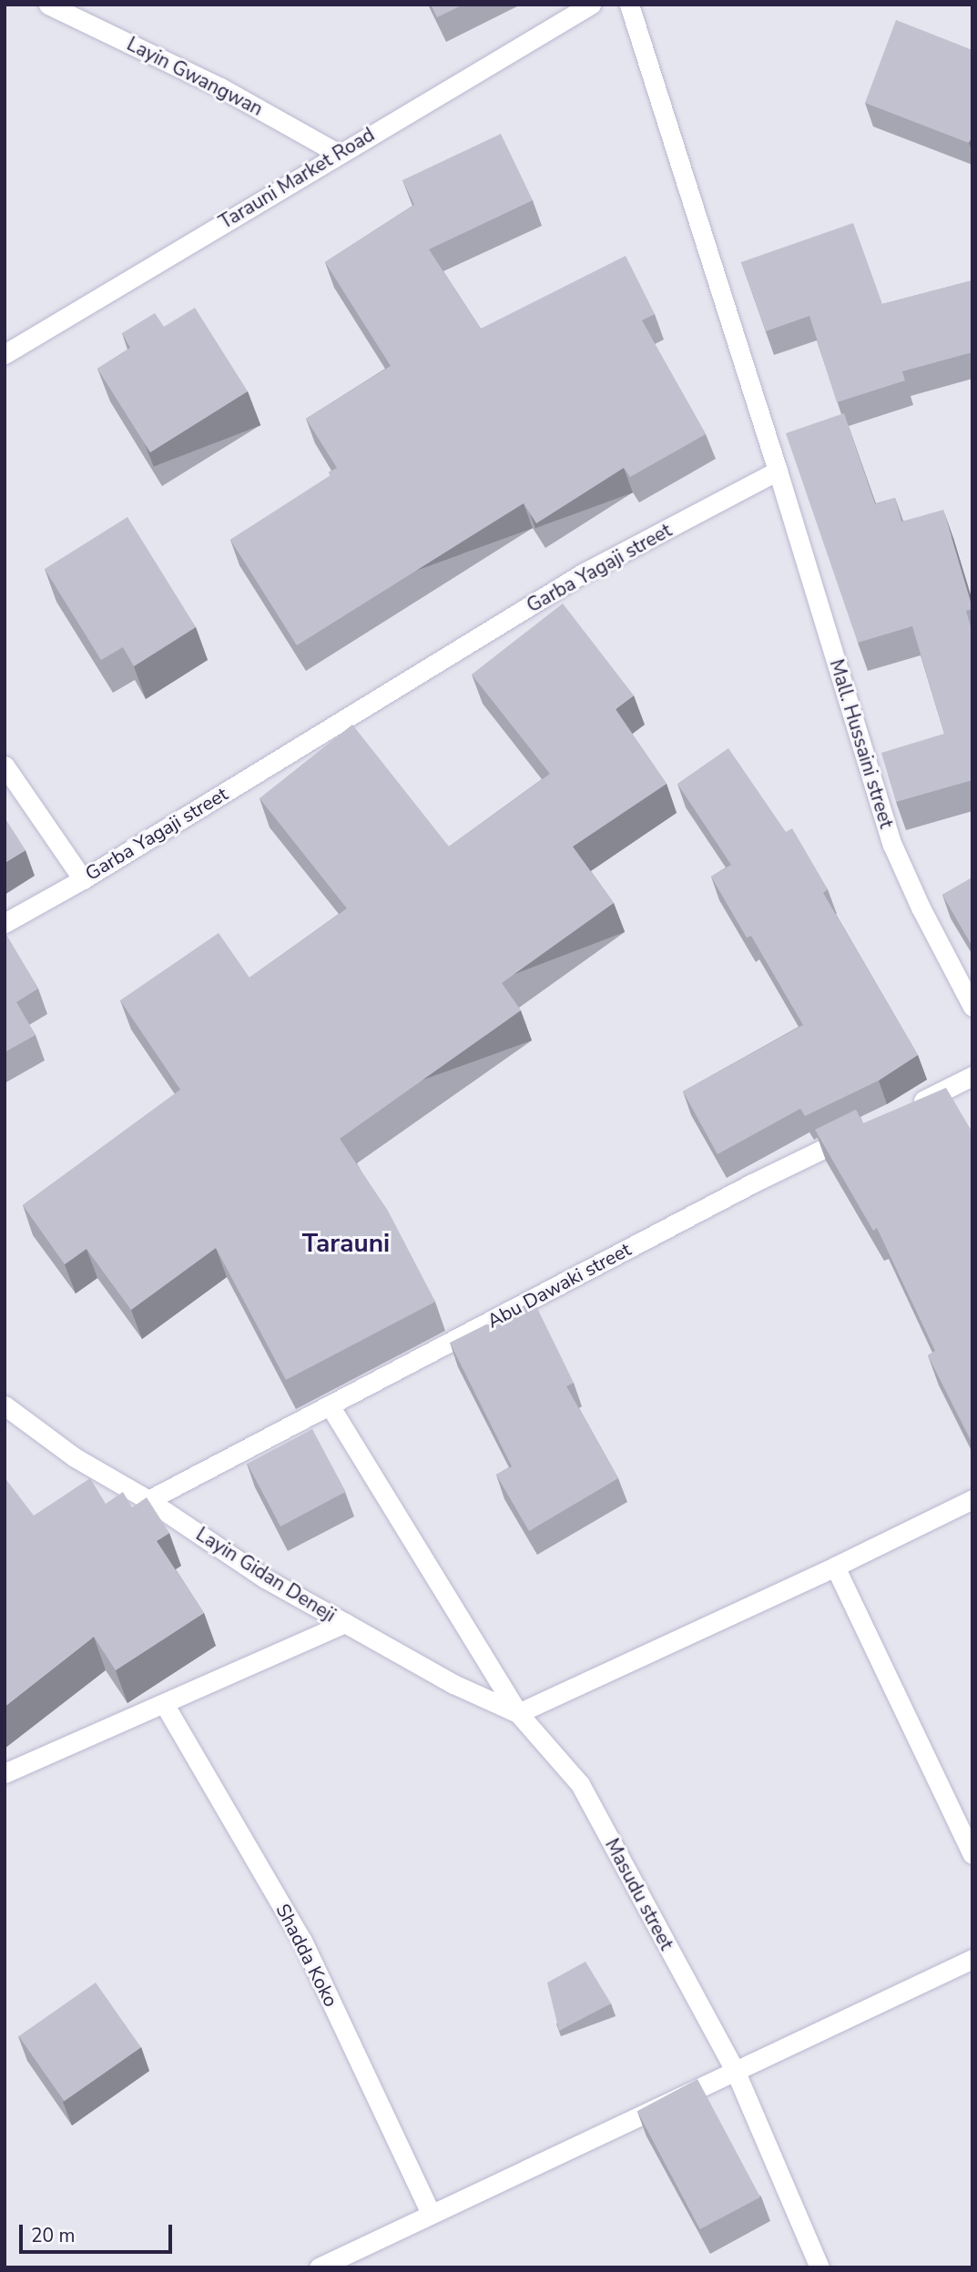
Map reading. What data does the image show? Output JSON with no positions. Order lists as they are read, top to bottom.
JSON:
{
  "streets": {
    "street": [
      "Layin Gwangwan",
      "Tarauni Market Road",
      "Garba Yagaji street",
      "Mall. Hussaini street",
      "Abu Dawaki street",
      "Layin Gidan Deneji",
      "Masudu street",
      "Shadda Koko"
    ]
  },
  "crossings": [
    ["Layin Gwangwan", "Tarauni Market Road"],
    ["Garba Yagaji street", "Mall. Hussaini street"],
    ["Abu Dawaki street", "Layin Gidan Deneji"],
    ["Layin Gidan Deneji", "Masudu street"],
    ["Layin Gidan Deneji", "Shadda Koko"]
  ],
  "districts": ["Tarauni"],
  "scale_bar": "20 m"
}
